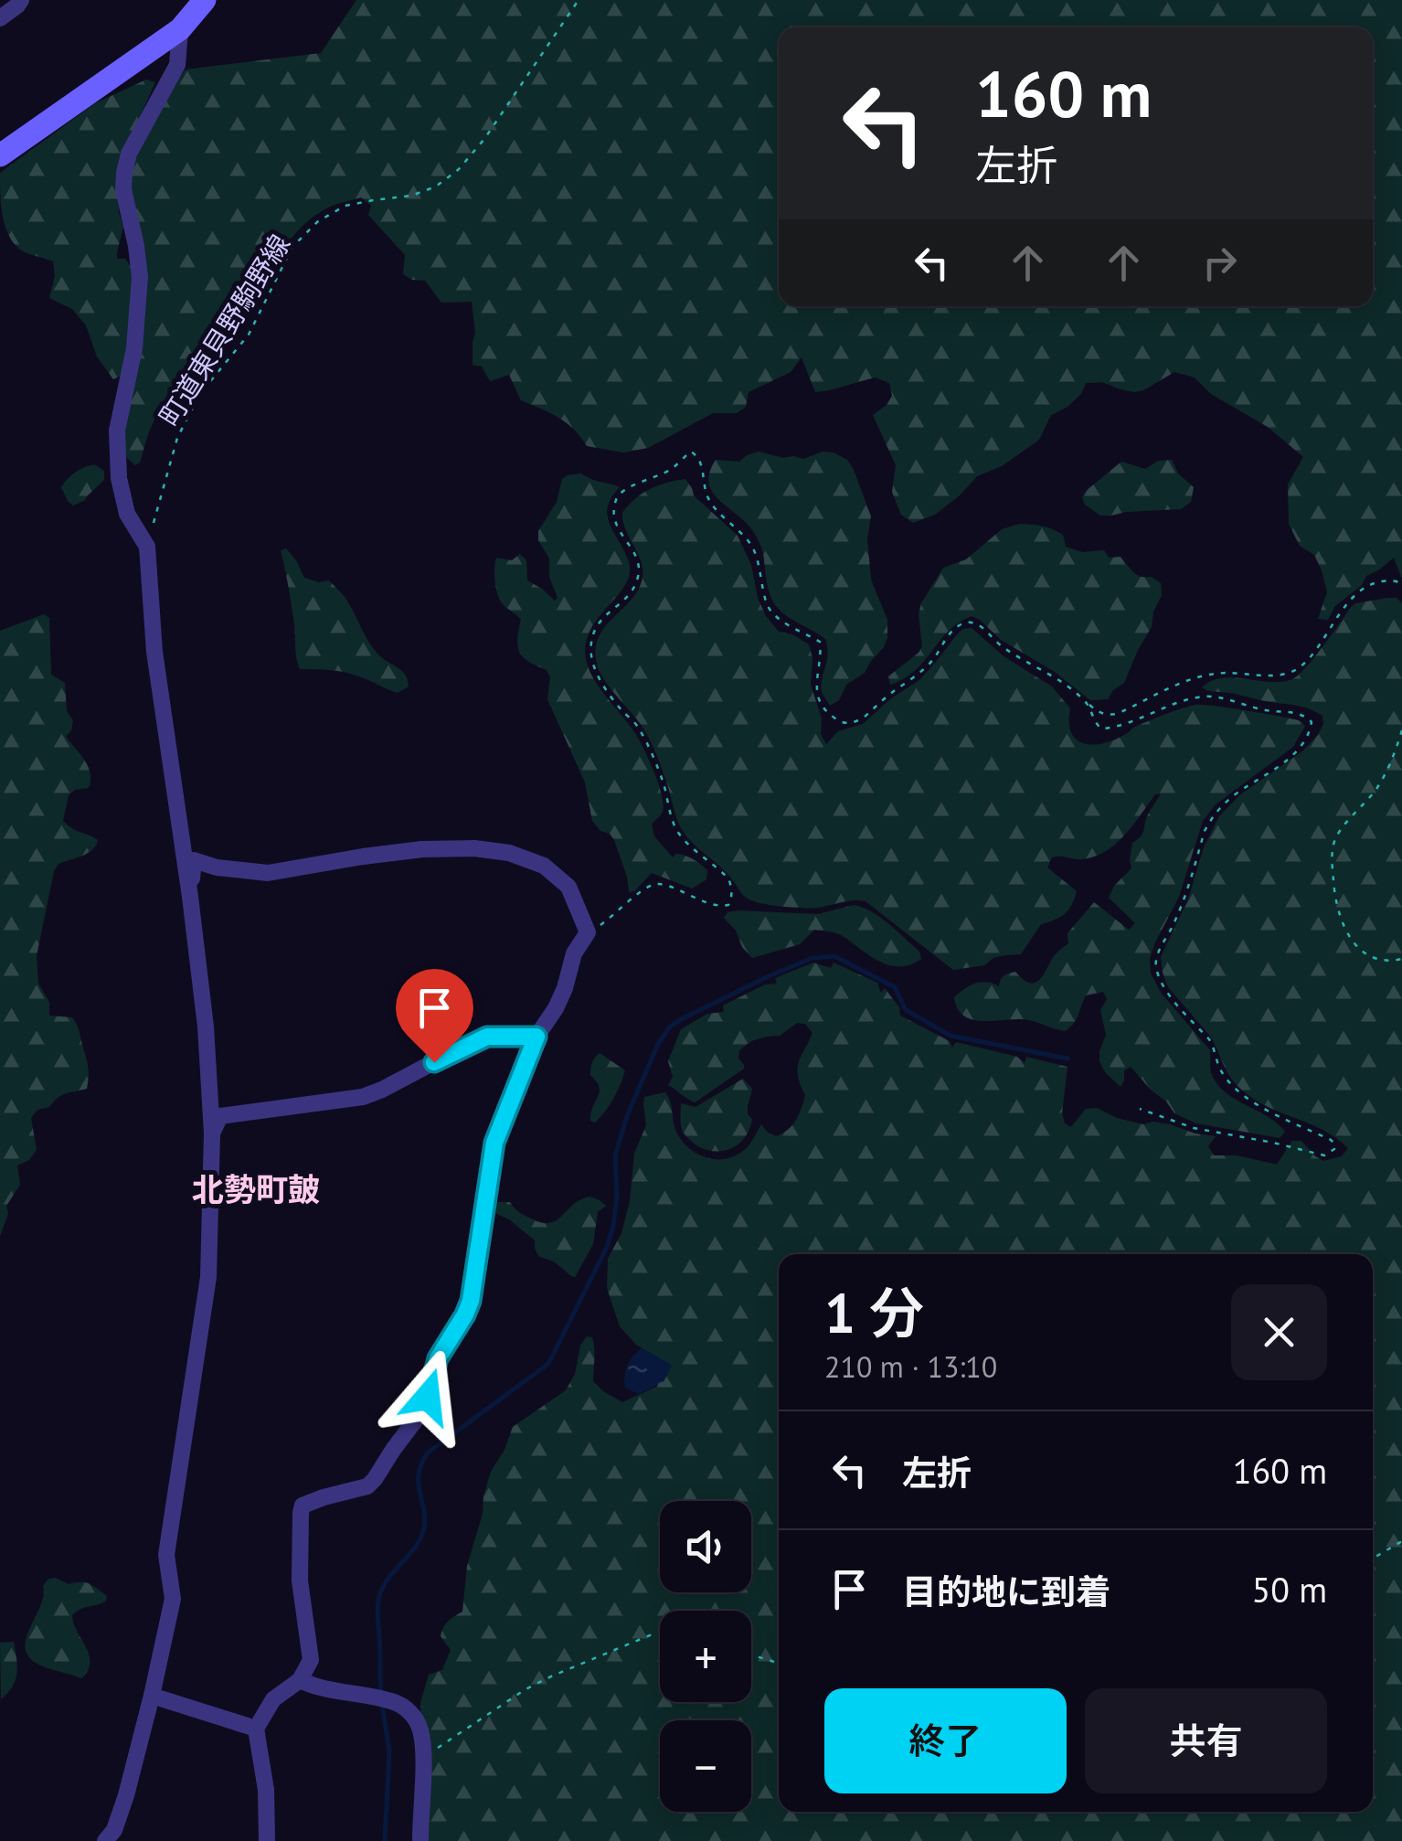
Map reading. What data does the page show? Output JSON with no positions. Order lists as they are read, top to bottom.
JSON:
{
  "streets": {
    "path": ["町道東貝野駒野線"]
  },
  "districts": ["北勢町皷"],
  "page": {
    "turn": ["160 m", "左折"],
    "heading": ["1 分", "210 m · 13:10"],
    "list": [
      {
        "name": "左折",
        "value": "160 m"
      },
      {
        "name": "目的地に到着",
        "value": "50 m"
      }
    ],
    "map_buttons": ["+", "−"],
    "buttons": ["終了", "共有"]
  }
}
